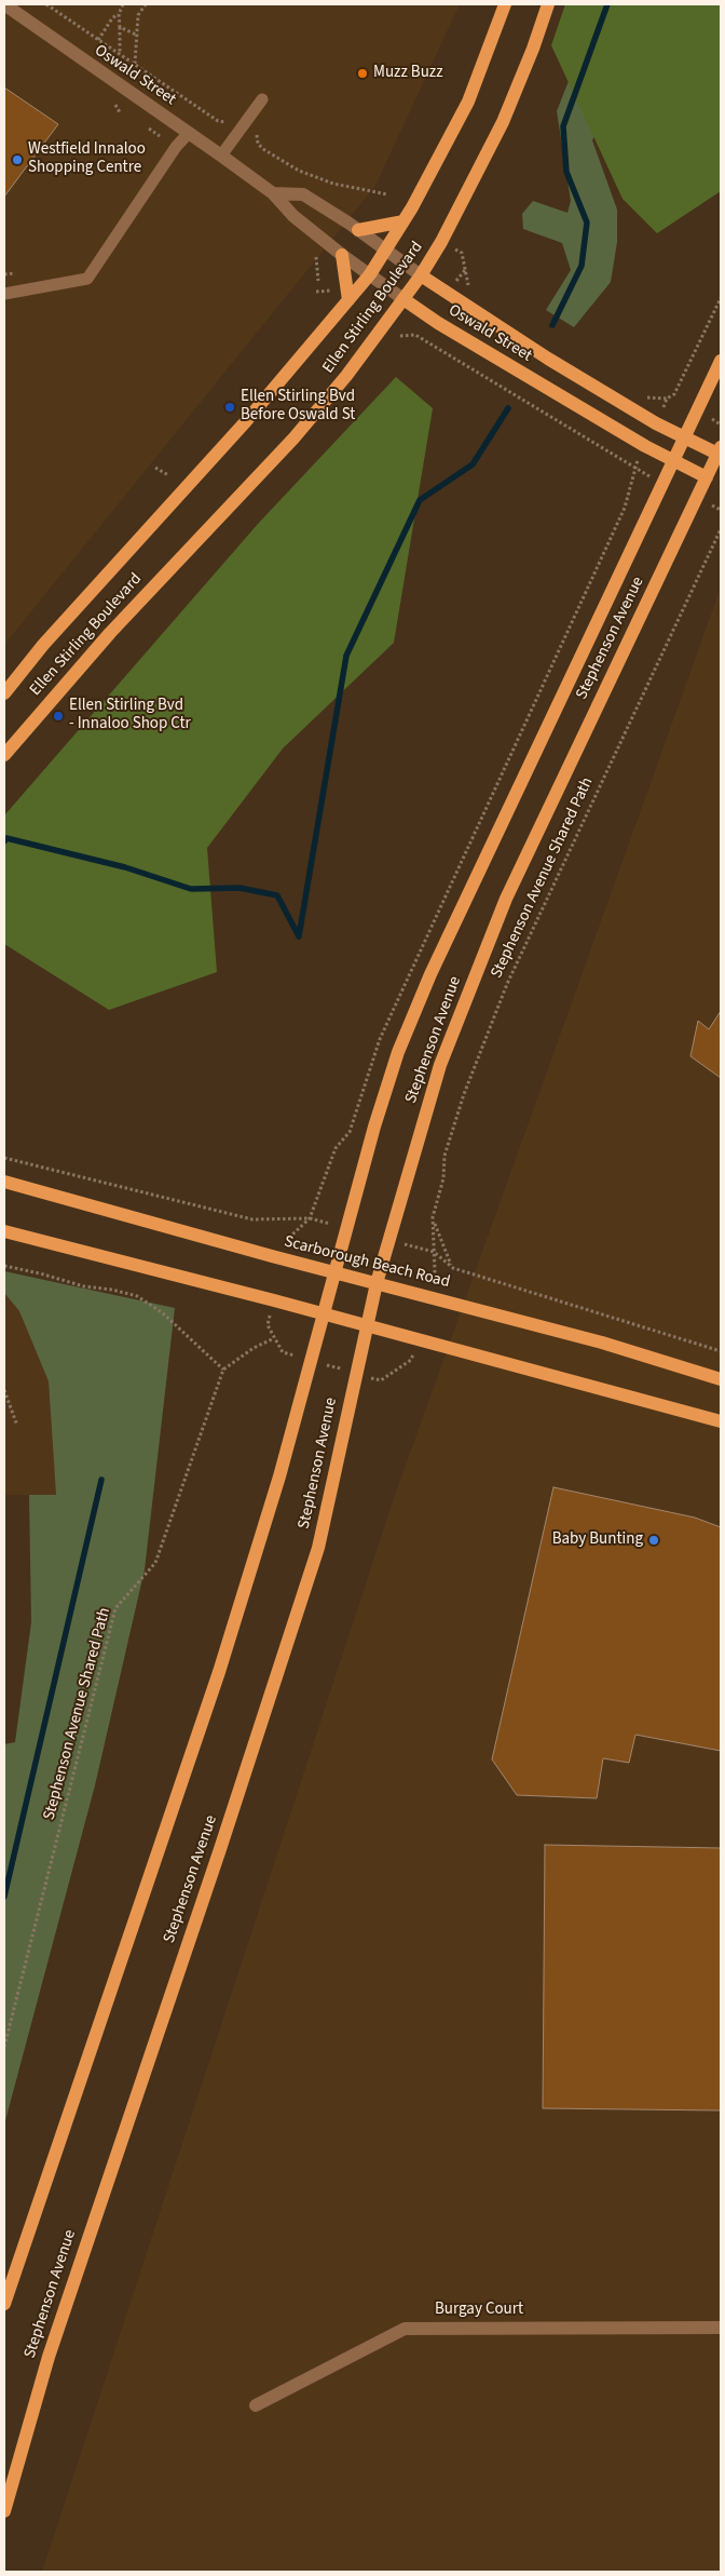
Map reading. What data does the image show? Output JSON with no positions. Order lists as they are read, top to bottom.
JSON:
{
  "streets": {
    "main road": [
      "Oswald Street",
      "Ellen Stirling Boulevard",
      "Stephenson Avenue",
      "Scarborough Beach Road"
    ],
    "street": ["Burgay Court"],
    "path": ["Stephenson Avenue Shared Path"]
  },
  "crossings": [
    ["Oswald Street", "Ellen Stirling Boulevard"],
    ["Oswald Street", "Stephenson Avenue"],
    ["Stephenson Avenue", "Scarborough Beach Road"]
  ],
  "places": [
    "Muzz Buzz",
    "Westfield Innaloo Shopping Centre",
    "Ellen Stirling Bvd Before Oswald St",
    "Ellen Stirling Bvd - Innaloo Shop Ctr",
    "Baby Bunting"
  ]
}
